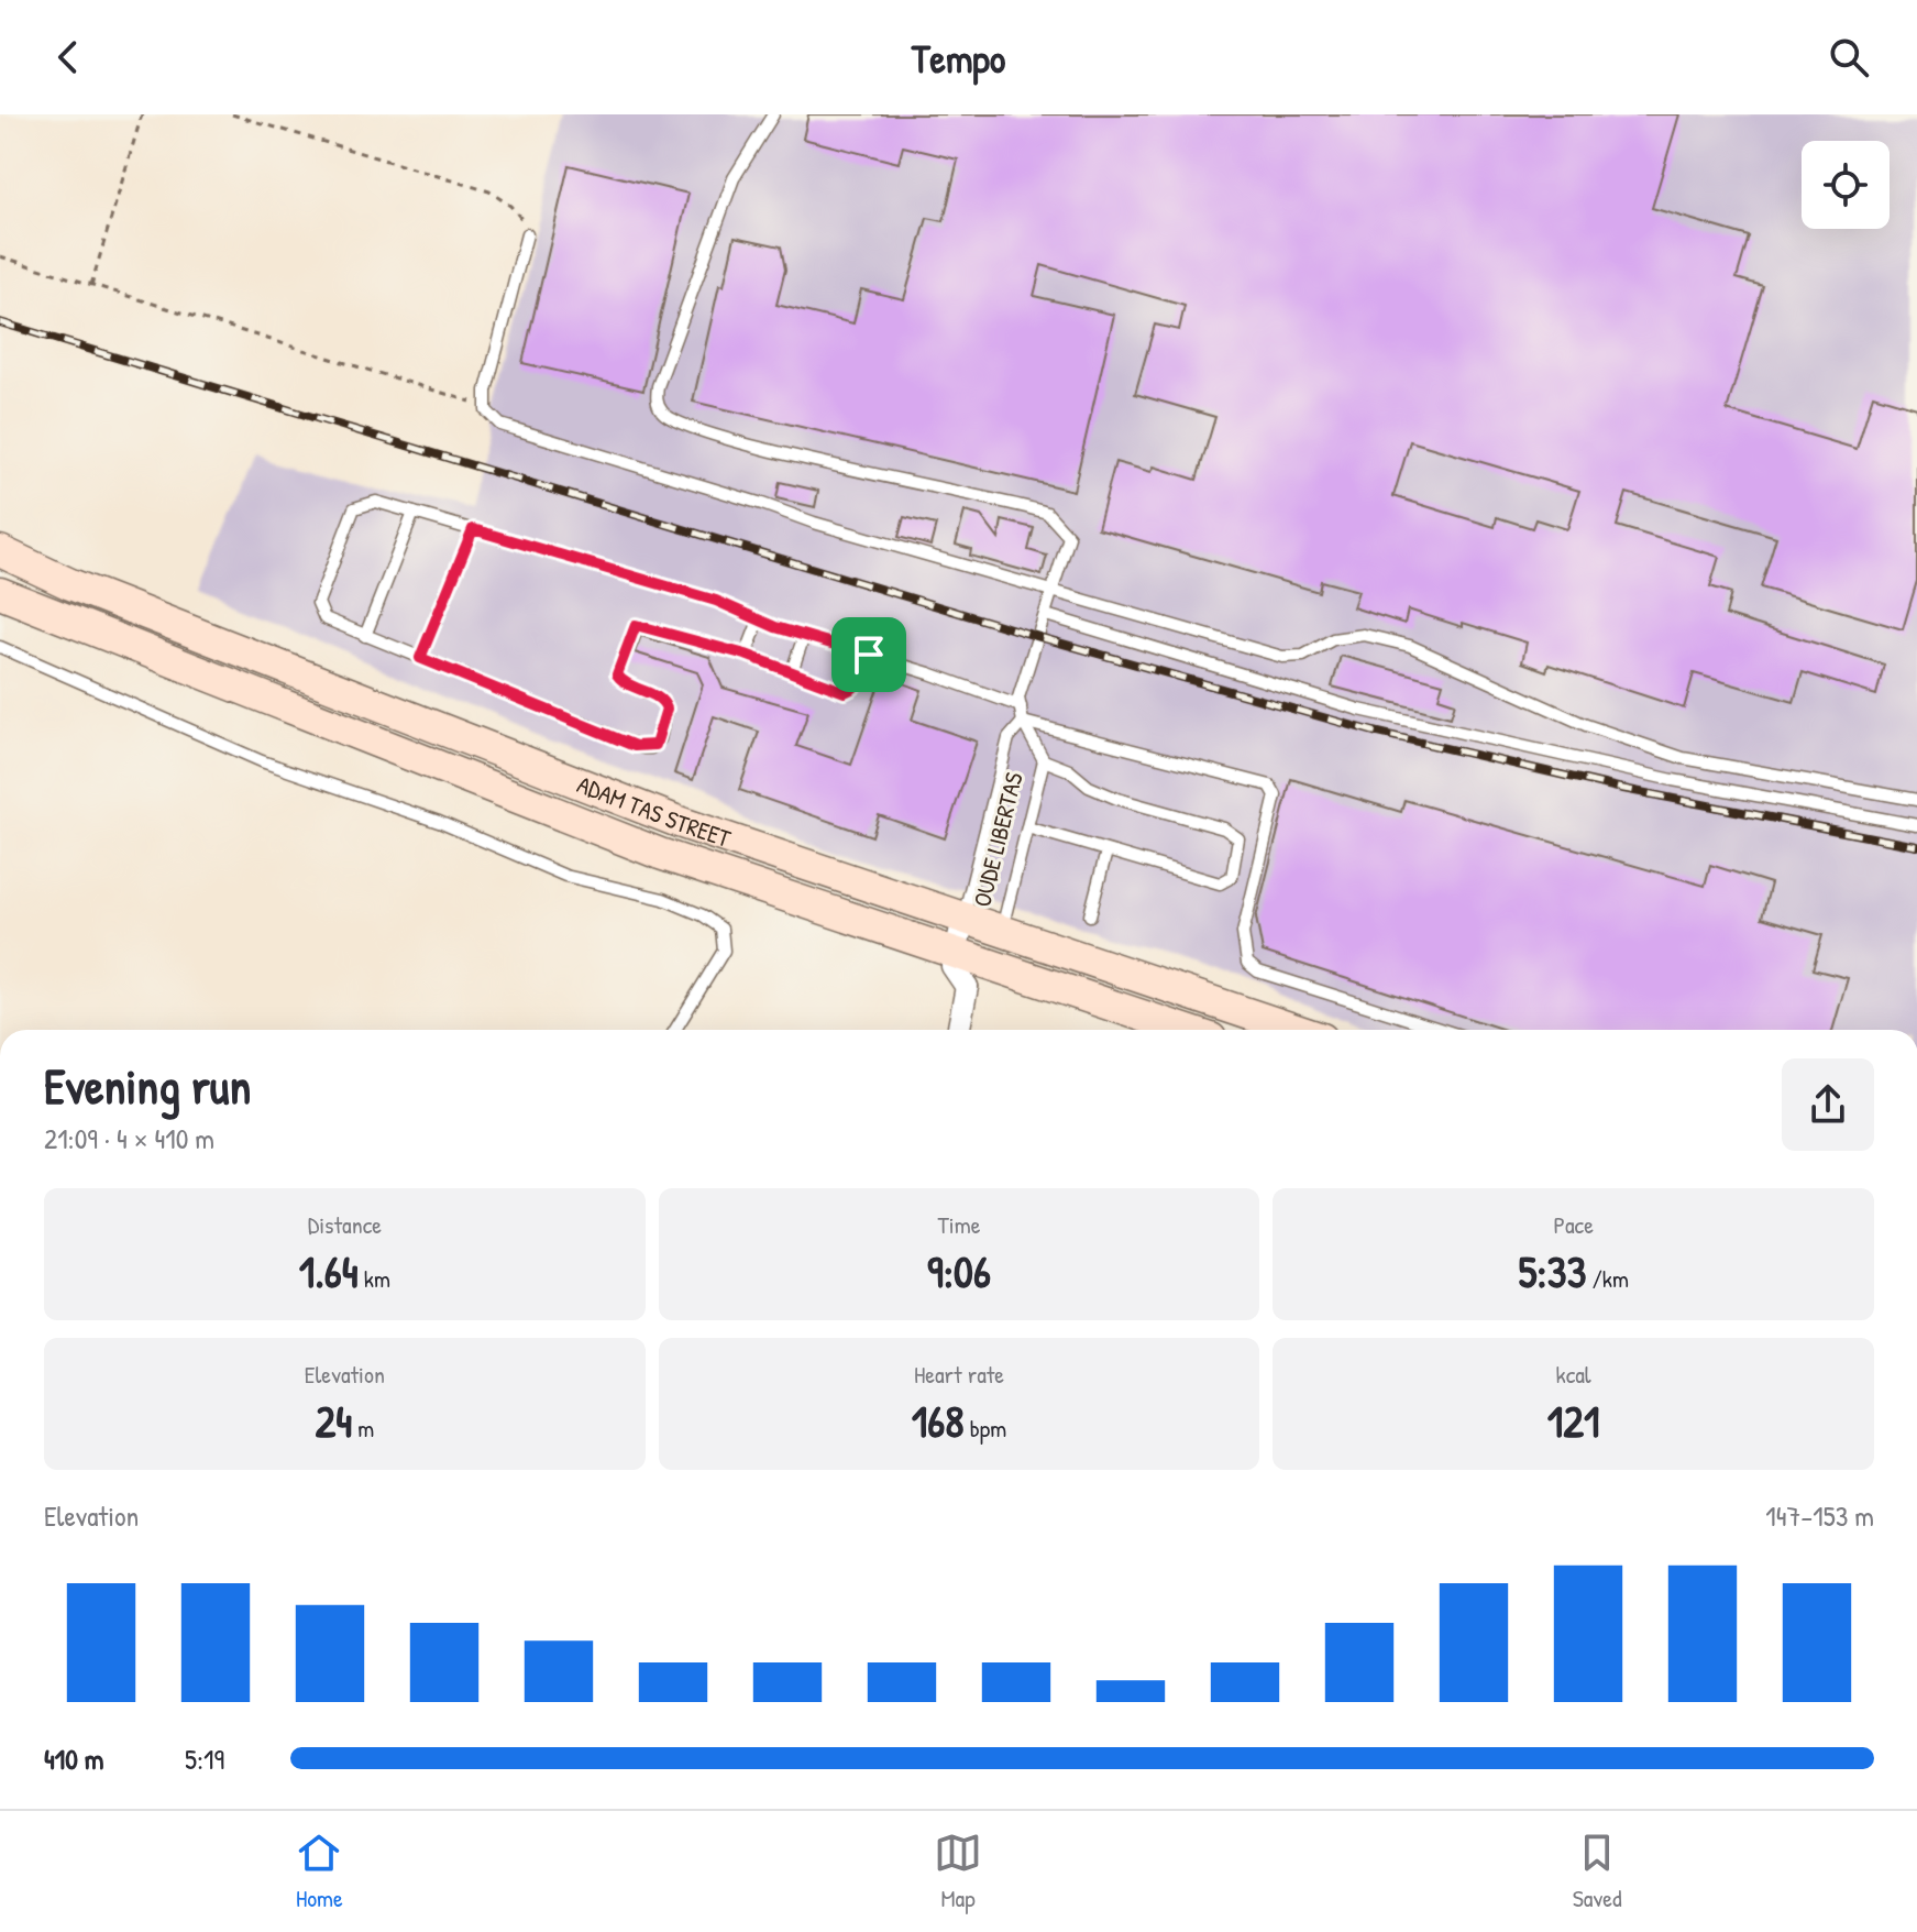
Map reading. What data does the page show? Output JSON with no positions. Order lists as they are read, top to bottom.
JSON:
{
  "streets": {
    "main road": ["ADAM TAS STREET"],
    "lane": ["OUDE LIBERTAS"]
  },
  "crossings": [
    ["ADAM TAS STREET", "OUDE LIBERTAS"]
  ],
  "page": {
    "header": "Tempo",
    "heading": ["Evening run", "21:09 · 4 × 410 m"],
    "stats": [
      ["Distance", "1.64 km"],
      ["Time", "9:06"],
      ["Pace", "5:33 /km"],
      ["Elevation", "24 m"],
      ["Heart rate", "168 bpm"],
      ["kcal", "121"]
    ],
    "chart": ["Elevation", "147–153 m"],
    "list": [
      {
        "name": "410 m",
        "note": "5:19"
      }
    ],
    "tabs": ["Home", "Map", "Saved"]
  }
}
